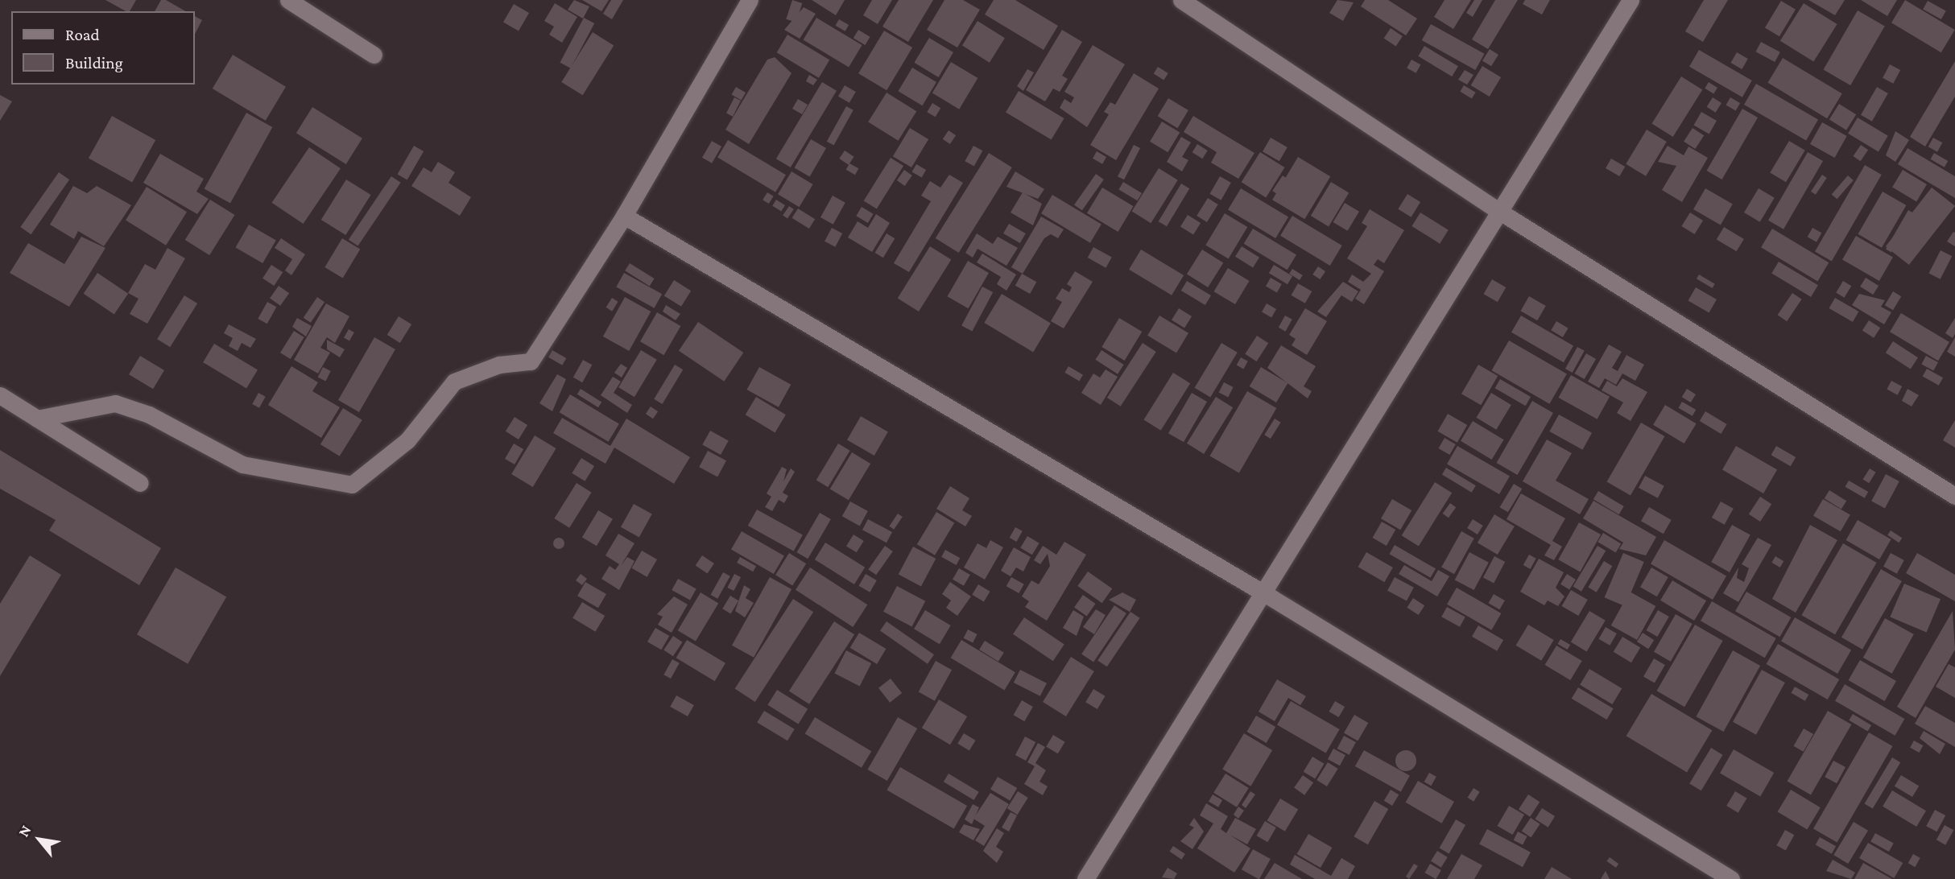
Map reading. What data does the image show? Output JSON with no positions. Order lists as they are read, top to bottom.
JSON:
{
  "legend": ["Road", "Building"],
  "north": "top left"
}
